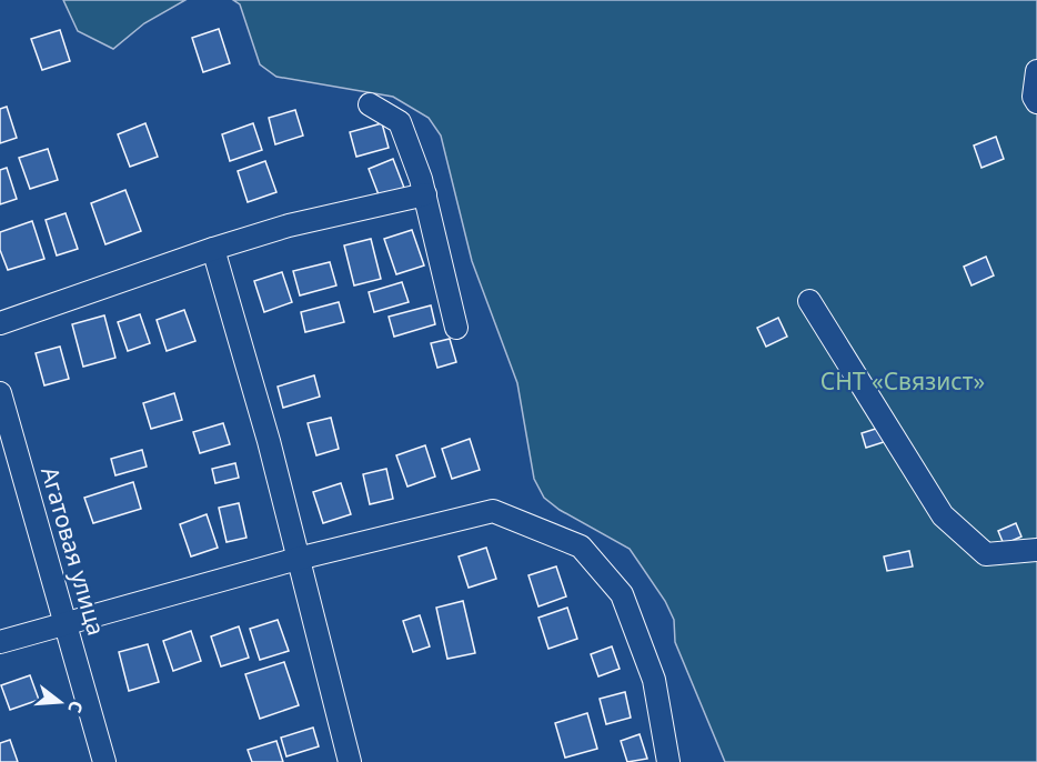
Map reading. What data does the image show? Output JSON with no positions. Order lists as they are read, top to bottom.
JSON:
{
  "streets": {
    "street": ["Агатовая улица"]
  },
  "parks": ["СНТ «Связист»"],
  "north": "right"
}
